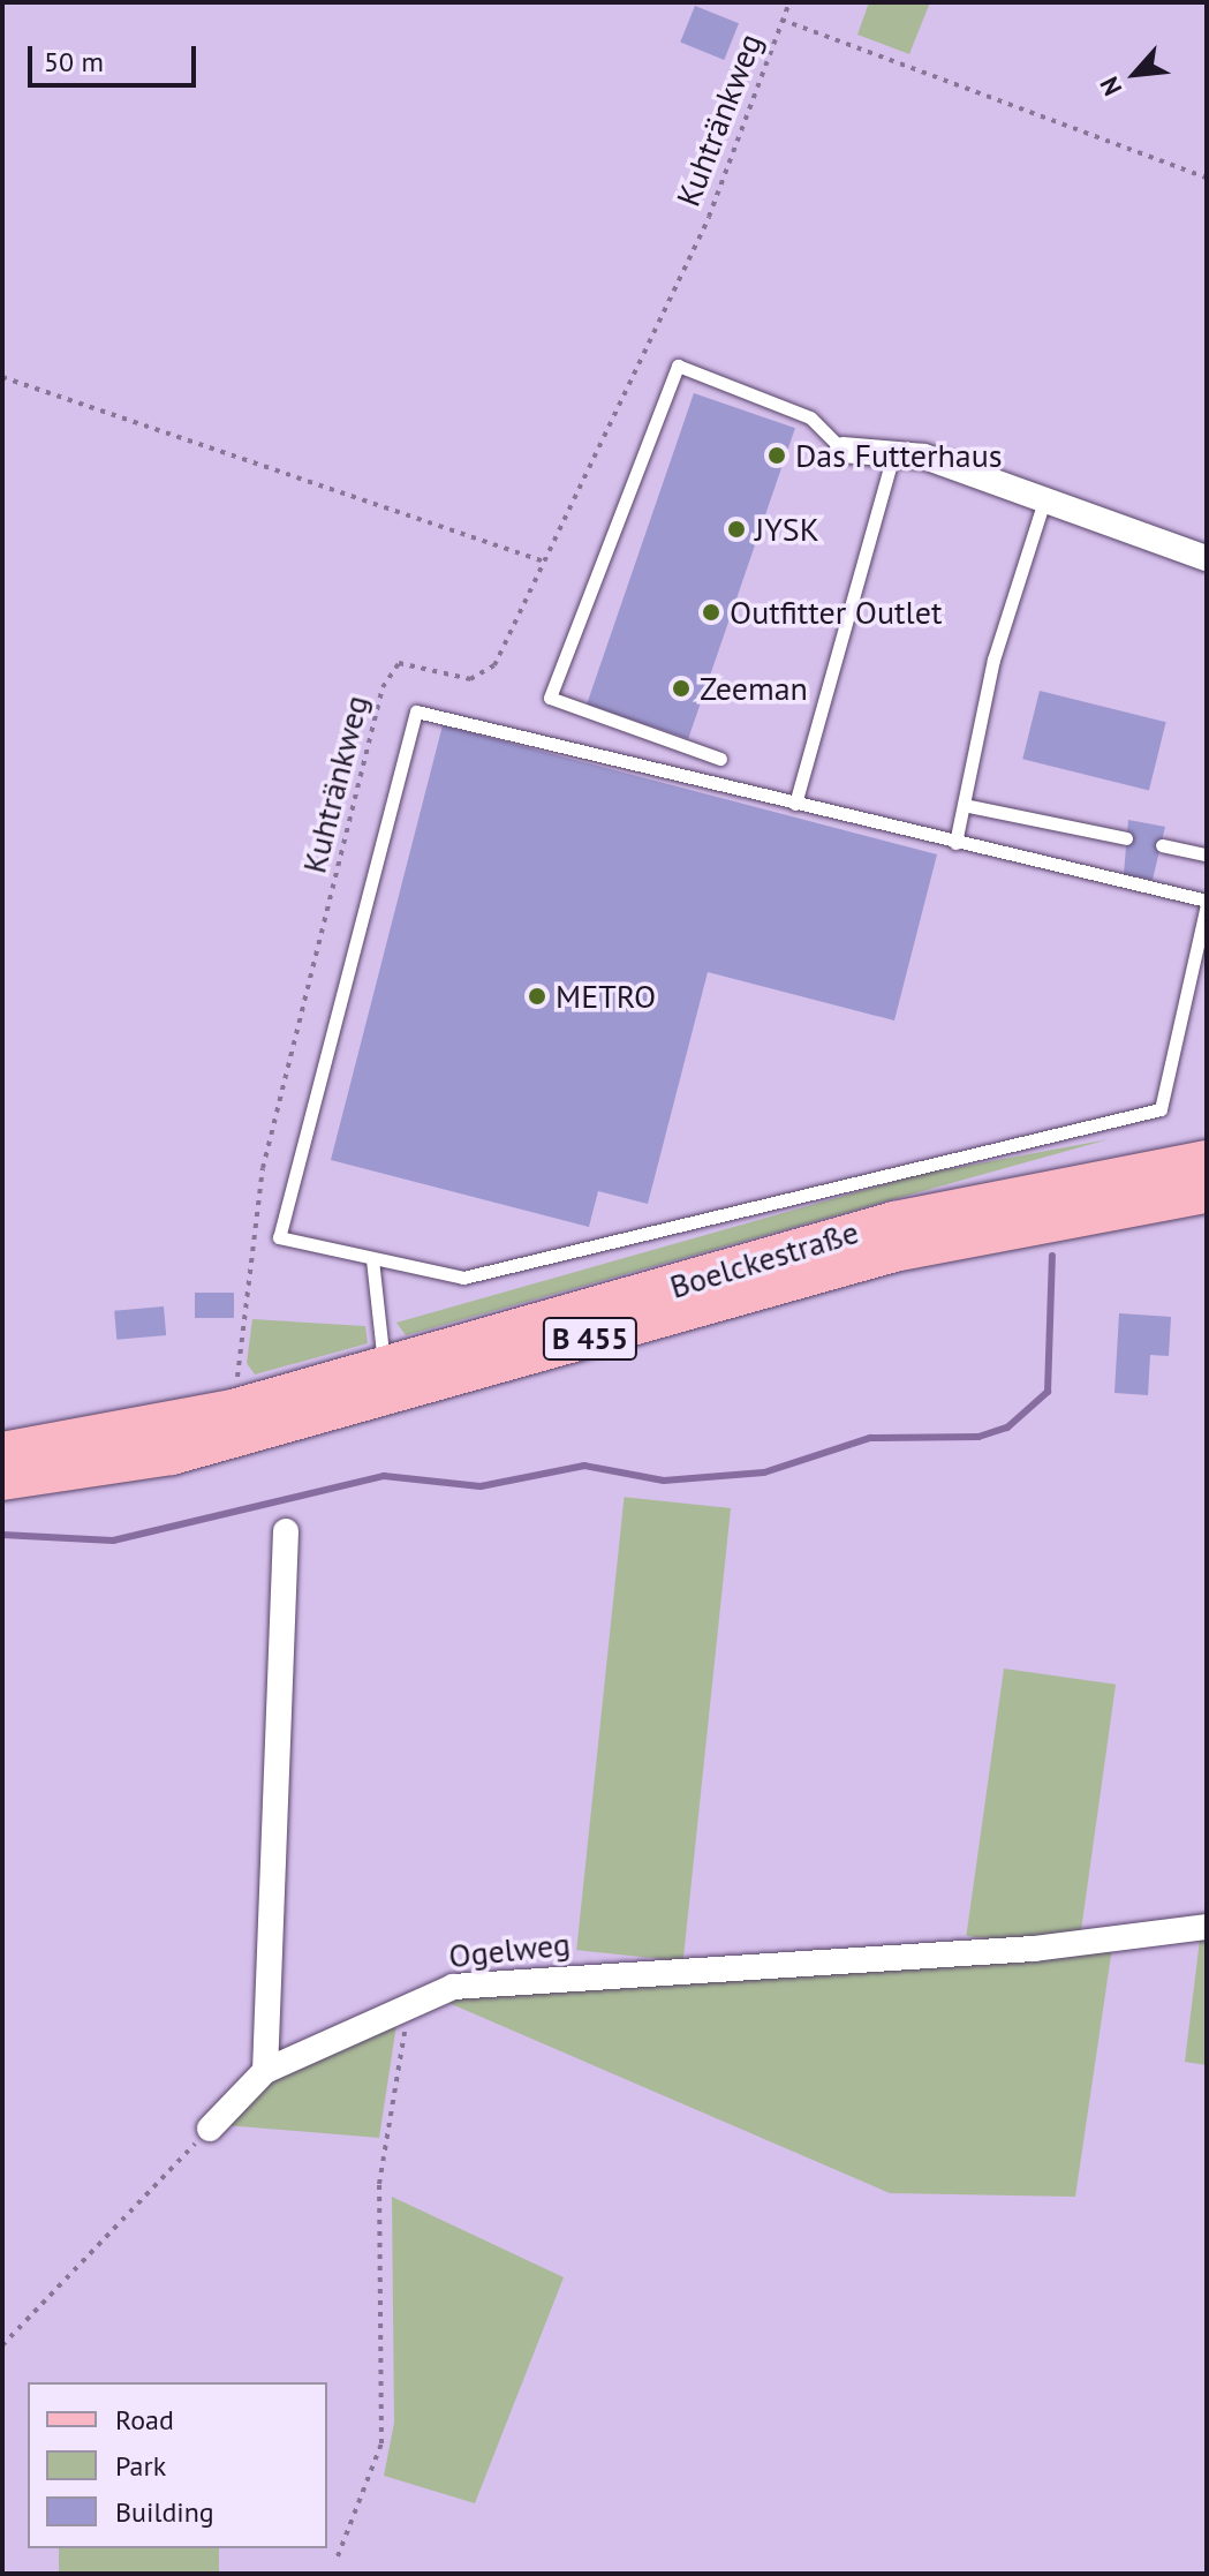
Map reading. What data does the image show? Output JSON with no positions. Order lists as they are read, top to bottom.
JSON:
{
  "streets": {
    "main road": ["Boelckestraße", "B 455"],
    "street": ["Ogelweg"],
    "path": ["Kuhtränkweg"]
  },
  "crossings": [
    ["Kuhtränkweg", "Boelckestraße"]
  ],
  "places": [
    "Das Futterhaus",
    "JYSK",
    "Outfitter Outlet",
    "Zeeman",
    "METRO"
  ],
  "legend": ["Road", "Park", "Building"],
  "scale_bar": "50 m",
  "north": "bottom left"
}
